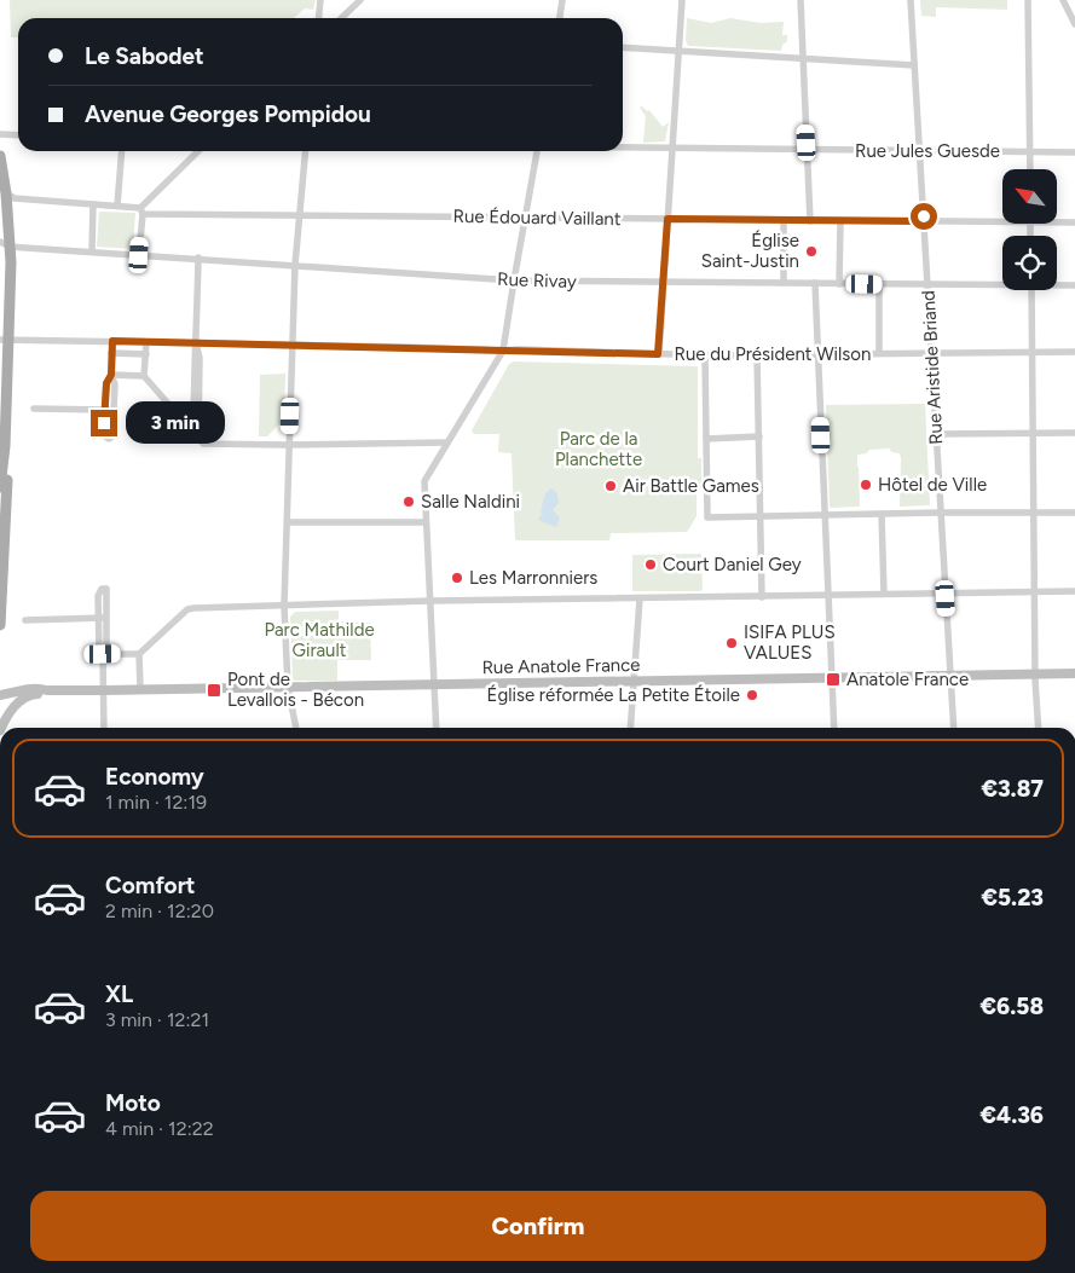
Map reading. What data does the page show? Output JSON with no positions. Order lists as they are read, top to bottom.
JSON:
{
  "streets": {
    "main road": ["Rue Anatole France"],
    "street": [
      "Rue Jules Guesde",
      "Rue Édouard Vaillant",
      "Rue Rivay",
      "Rue du Président Wilson",
      "Rue Aristide Briand"
    ]
  },
  "crossings": [
    ["Rue Jules Guesde", "Rue Aristide Briand"],
    ["Rue Édouard Vaillant", "Rue Aristide Briand"],
    ["Rue Rivay", "Rue Aristide Briand"],
    ["Rue du Président Wilson", "Rue Aristide Briand"],
    ["Rue Aristide Briand", "Rue Anatole France"]
  ],
  "parks": ["Parc de la Planchette", "Parc Mathilde Girault"],
  "places": {
    "other": [
      "Église Saint-Justin",
      "Hôtel de Ville",
      "Air Battle Games",
      "Salle Naldini",
      "Court Daniel Gey",
      "Les Marronniers",
      "ISIFA PLUS VALUES",
      "Église réformée La Petite Étoile"
    ],
    "transit": ["Anatole France", "Pont de Levallois - Bécon"]
  },
  "north": "top left",
  "page": {
    "banner": ["Le Sabodet", "Avenue Georges Pompidou"],
    "bubble": "3 min",
    "list": [
      {
        "name": "Economy",
        "note": "1 min · 12:19",
        "value": "€3.87"
      },
      {
        "name": "Comfort",
        "note": "2 min · 12:20",
        "value": "€5.23"
      },
      {
        "name": "XL",
        "note": "3 min · 12:21",
        "value": "€6.58"
      },
      {
        "name": "Moto",
        "note": "4 min · 12:22",
        "value": "€4.36"
      }
    ],
    "buttons": "Confirm"
  }
}
